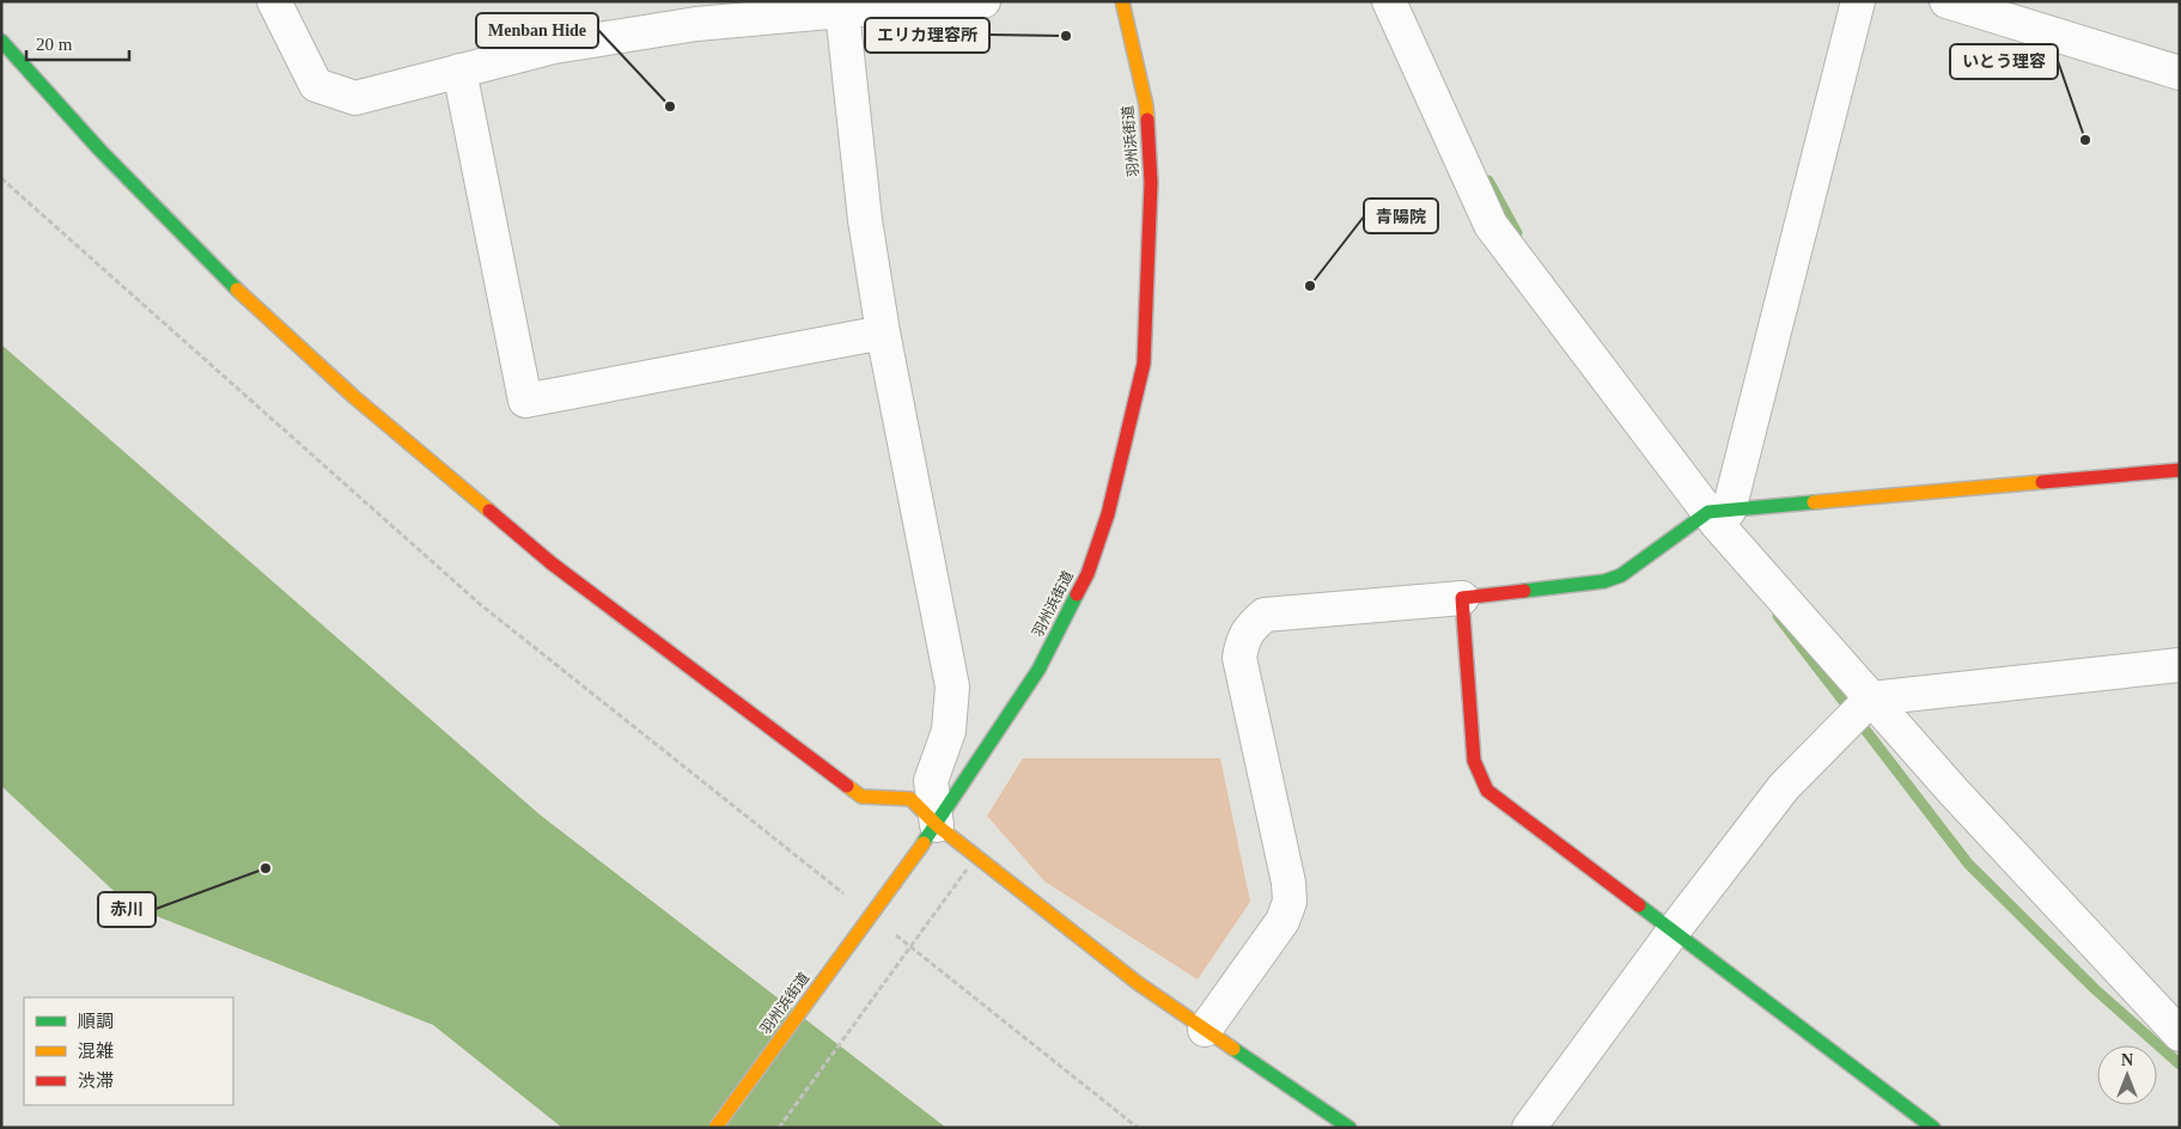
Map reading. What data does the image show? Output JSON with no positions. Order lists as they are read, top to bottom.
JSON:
{
  "streets": {
    "street": ["羽州浜街道"]
  },
  "places": [
    "エリカ理容所",
    "Menban Hide",
    "いとう理容",
    "青陽院",
    "赤川"
  ],
  "legend": ["順調", "混雑", "渋滞"],
  "scale_bar": "20 m",
  "north": "top"
}
